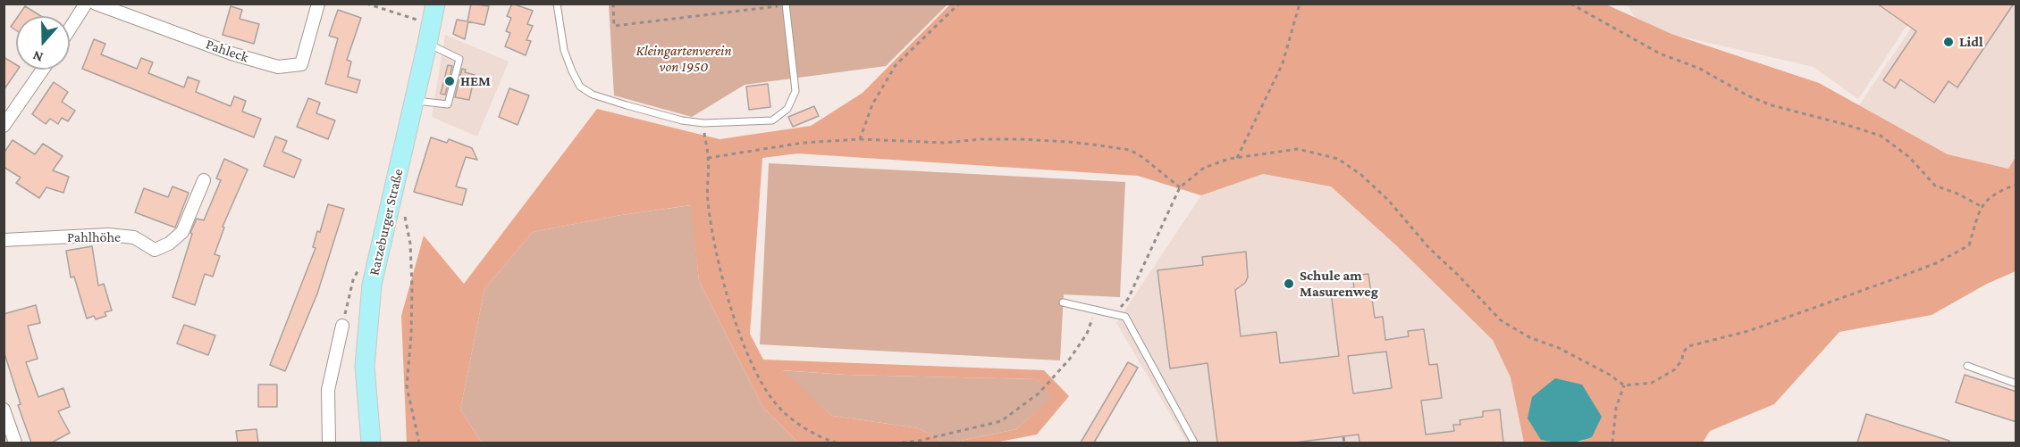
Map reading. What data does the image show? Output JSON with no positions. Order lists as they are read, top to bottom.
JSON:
{
  "streets": {
    "main road": ["Ratzeburger Straße"],
    "street": ["Pahleck", "Pahlhöhe"]
  },
  "parks": ["Kleingartenverein von 1950"],
  "places": ["Lidl", "HEM", "Schule am Masurenweg"],
  "north": "bottom"
}
